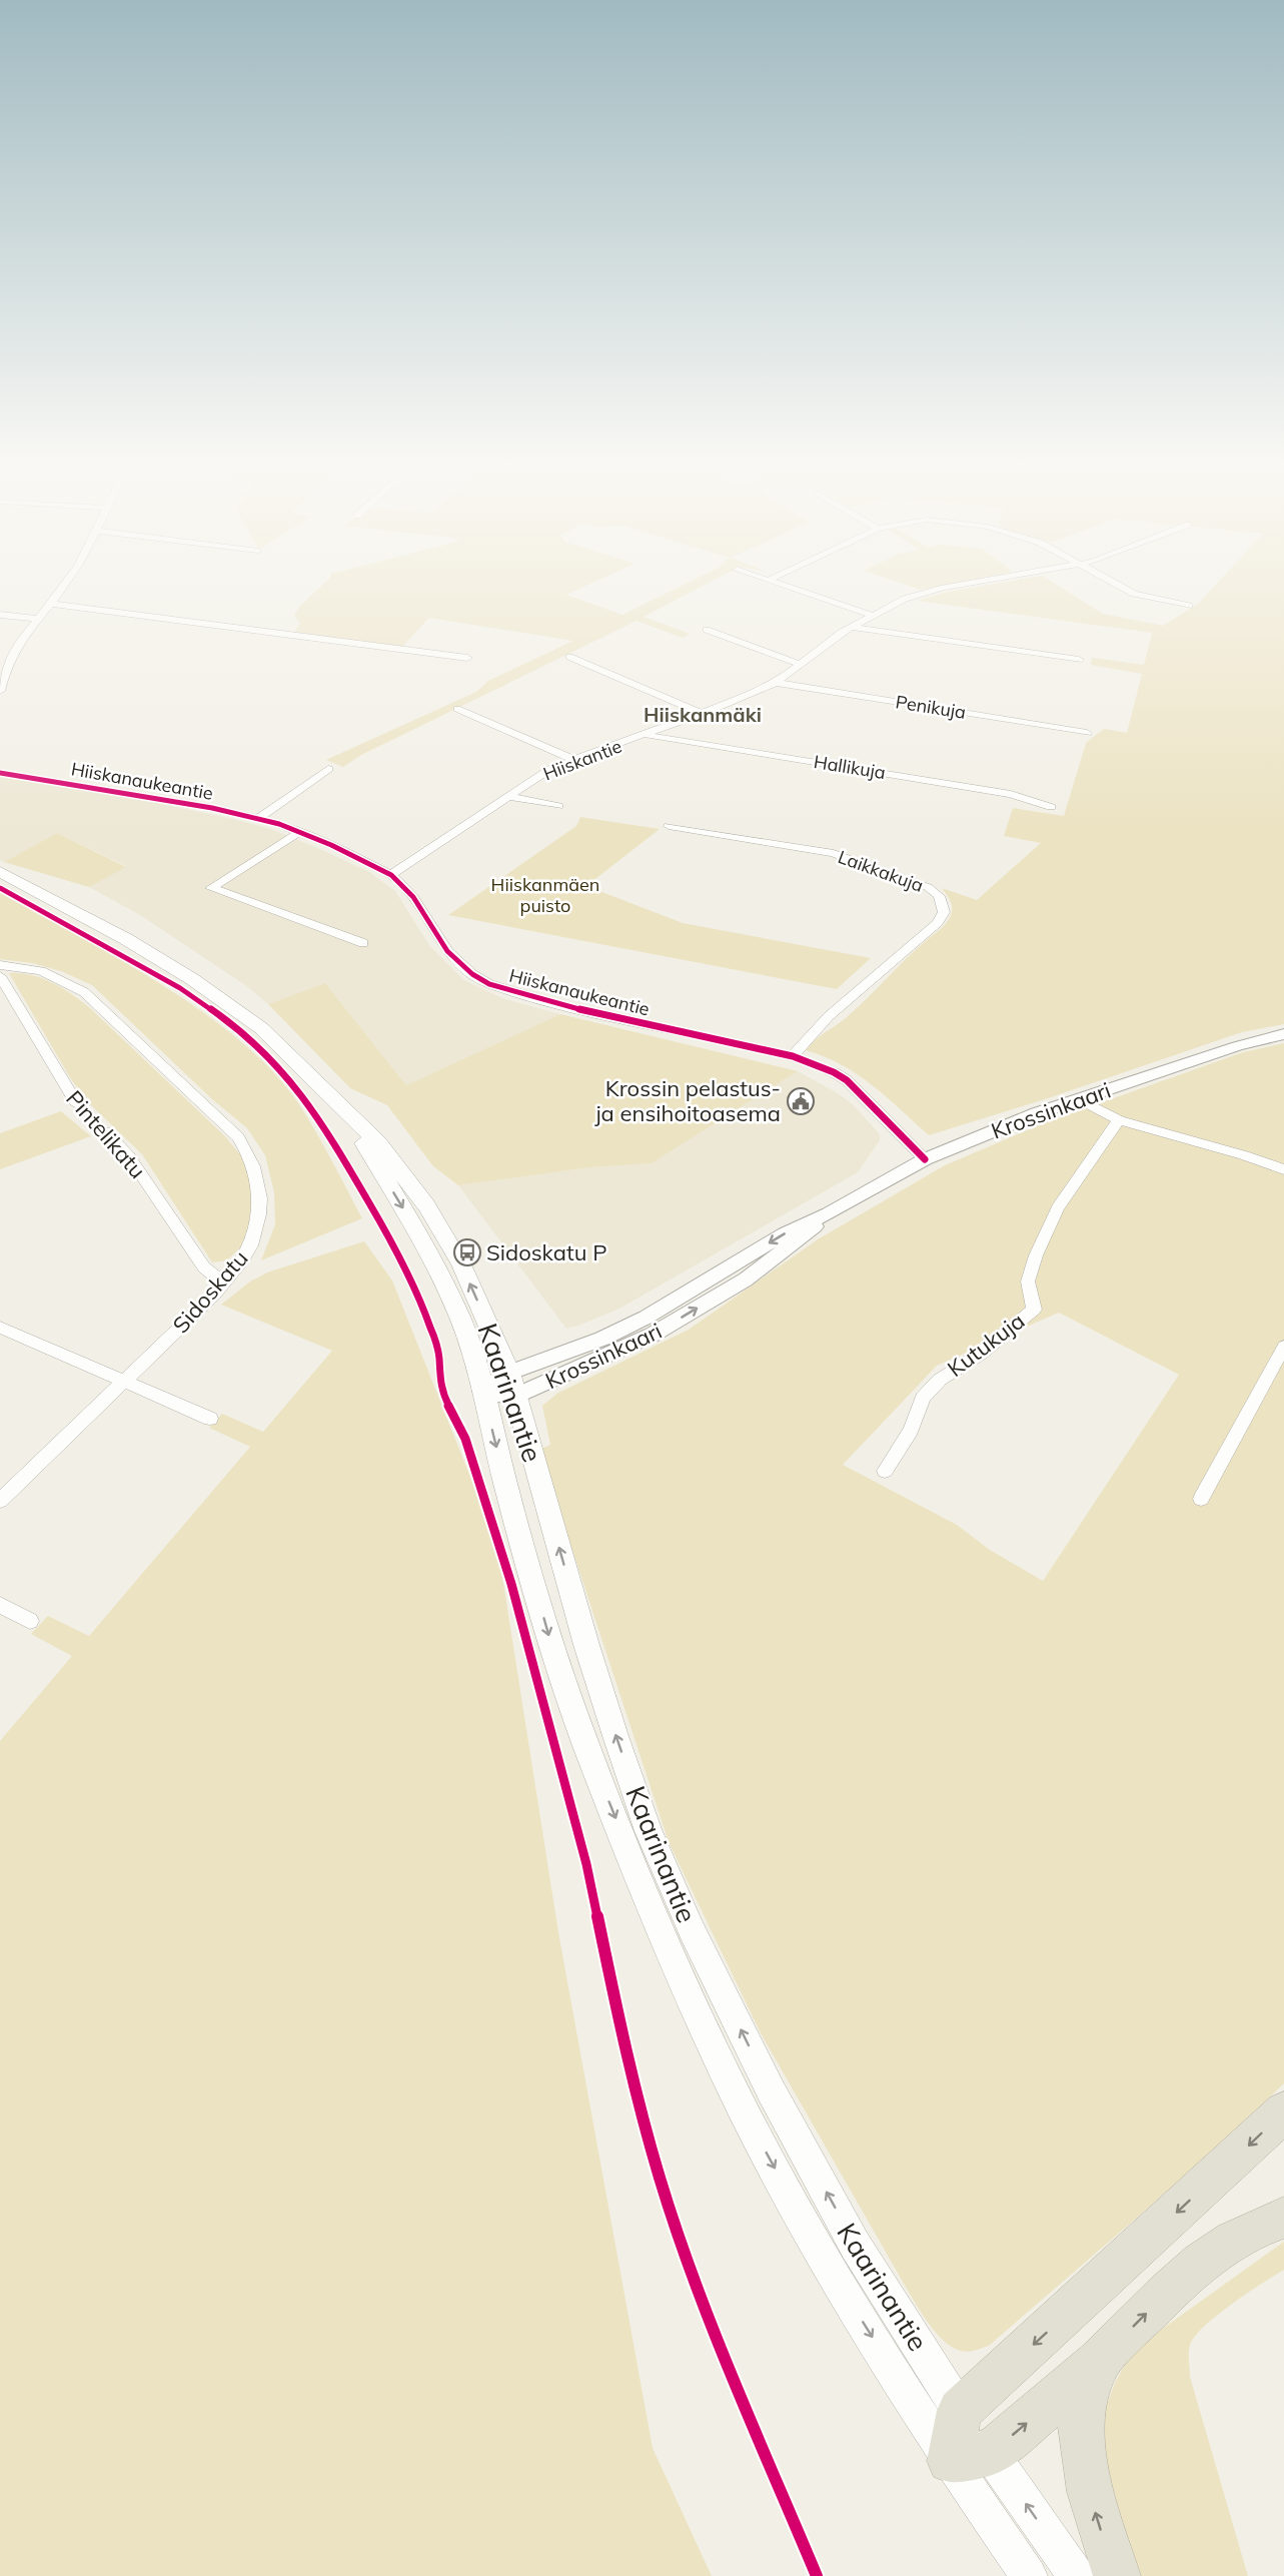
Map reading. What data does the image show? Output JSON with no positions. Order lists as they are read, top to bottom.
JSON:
{
  "streets": {
    "main road": ["Kaarinantie"],
    "street": [
      "Penikuja",
      "Hiiskantie",
      "Hallikuja",
      "Hiiskanaukeantie",
      "Laikkakuja",
      "Krossinkaari",
      "Pintelikatu",
      "Sidoskatu",
      "Kutukuja"
    ]
  },
  "crossings": [
    ["Penikuja", "Hiiskantie"],
    ["Hiiskantie", "Hallikuja"],
    ["Hiiskantie", "Hiiskanaukeantie"],
    ["Hiiskanaukeantie", "Laikkakuja"],
    ["Hiiskanaukeantie", "Krossinkaari"],
    ["Krossinkaari", "Kaarinantie"],
    ["Pintelikatu", "Sidoskatu"]
  ],
  "districts": ["Hiiskanmäki"],
  "parks": ["Hiiskanmäen puisto"],
  "places": {
    "public building": ["Krossin pelastus- ja ensihoitoasema"],
    "bus stop": ["Sidoskatu P"]
  }
}
